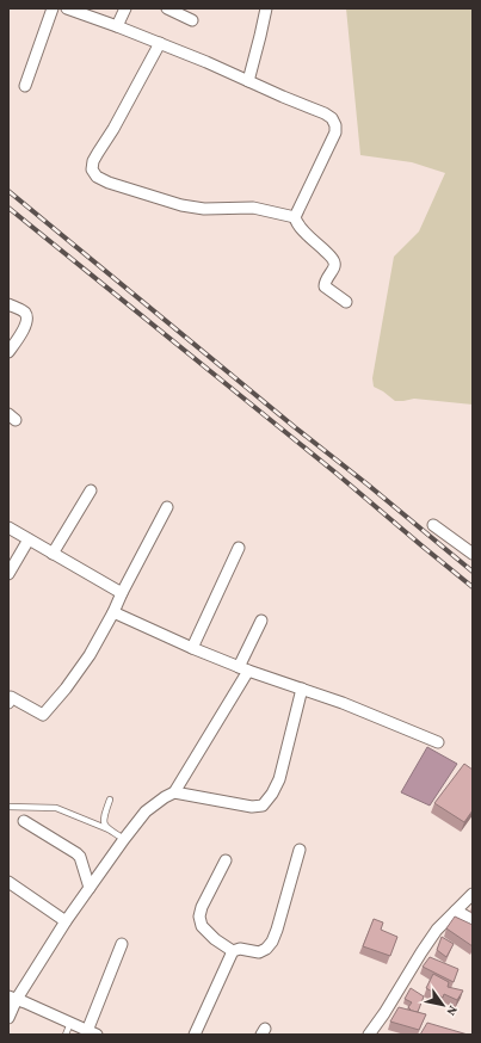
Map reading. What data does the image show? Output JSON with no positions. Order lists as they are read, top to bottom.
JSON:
{
  "north": "bottom right"
}
